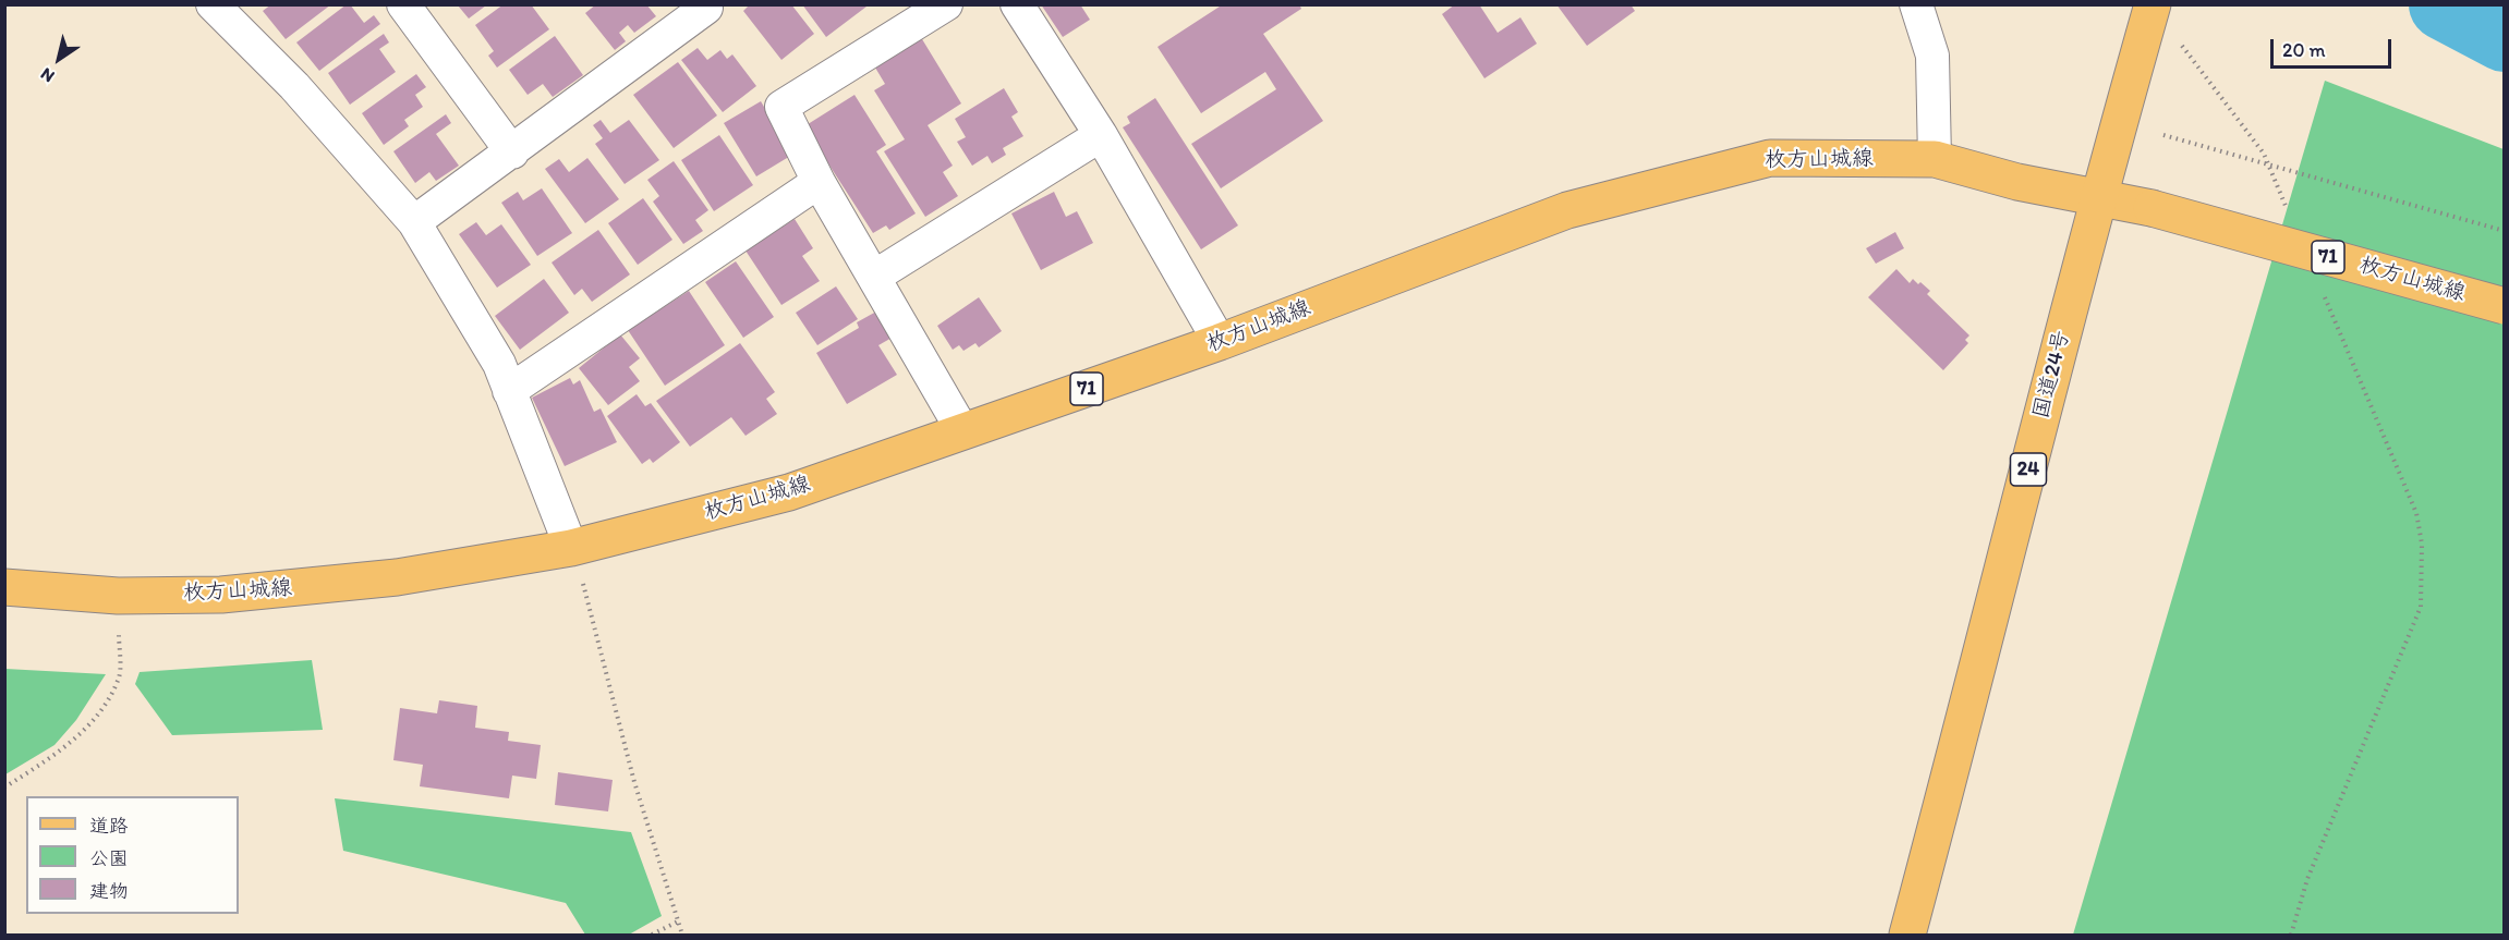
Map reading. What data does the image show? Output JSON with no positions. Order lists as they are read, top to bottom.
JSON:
{
  "streets": {
    "main road": [
      "枚方山城線",
      "71",
      "国道24号",
      "24"
    ]
  },
  "crossings": [
    ["枚方山城線", "国道24号"]
  ],
  "legend": ["道路", "公園", "建物"],
  "scale_bar": "20 m",
  "north": "bottom left"
}
